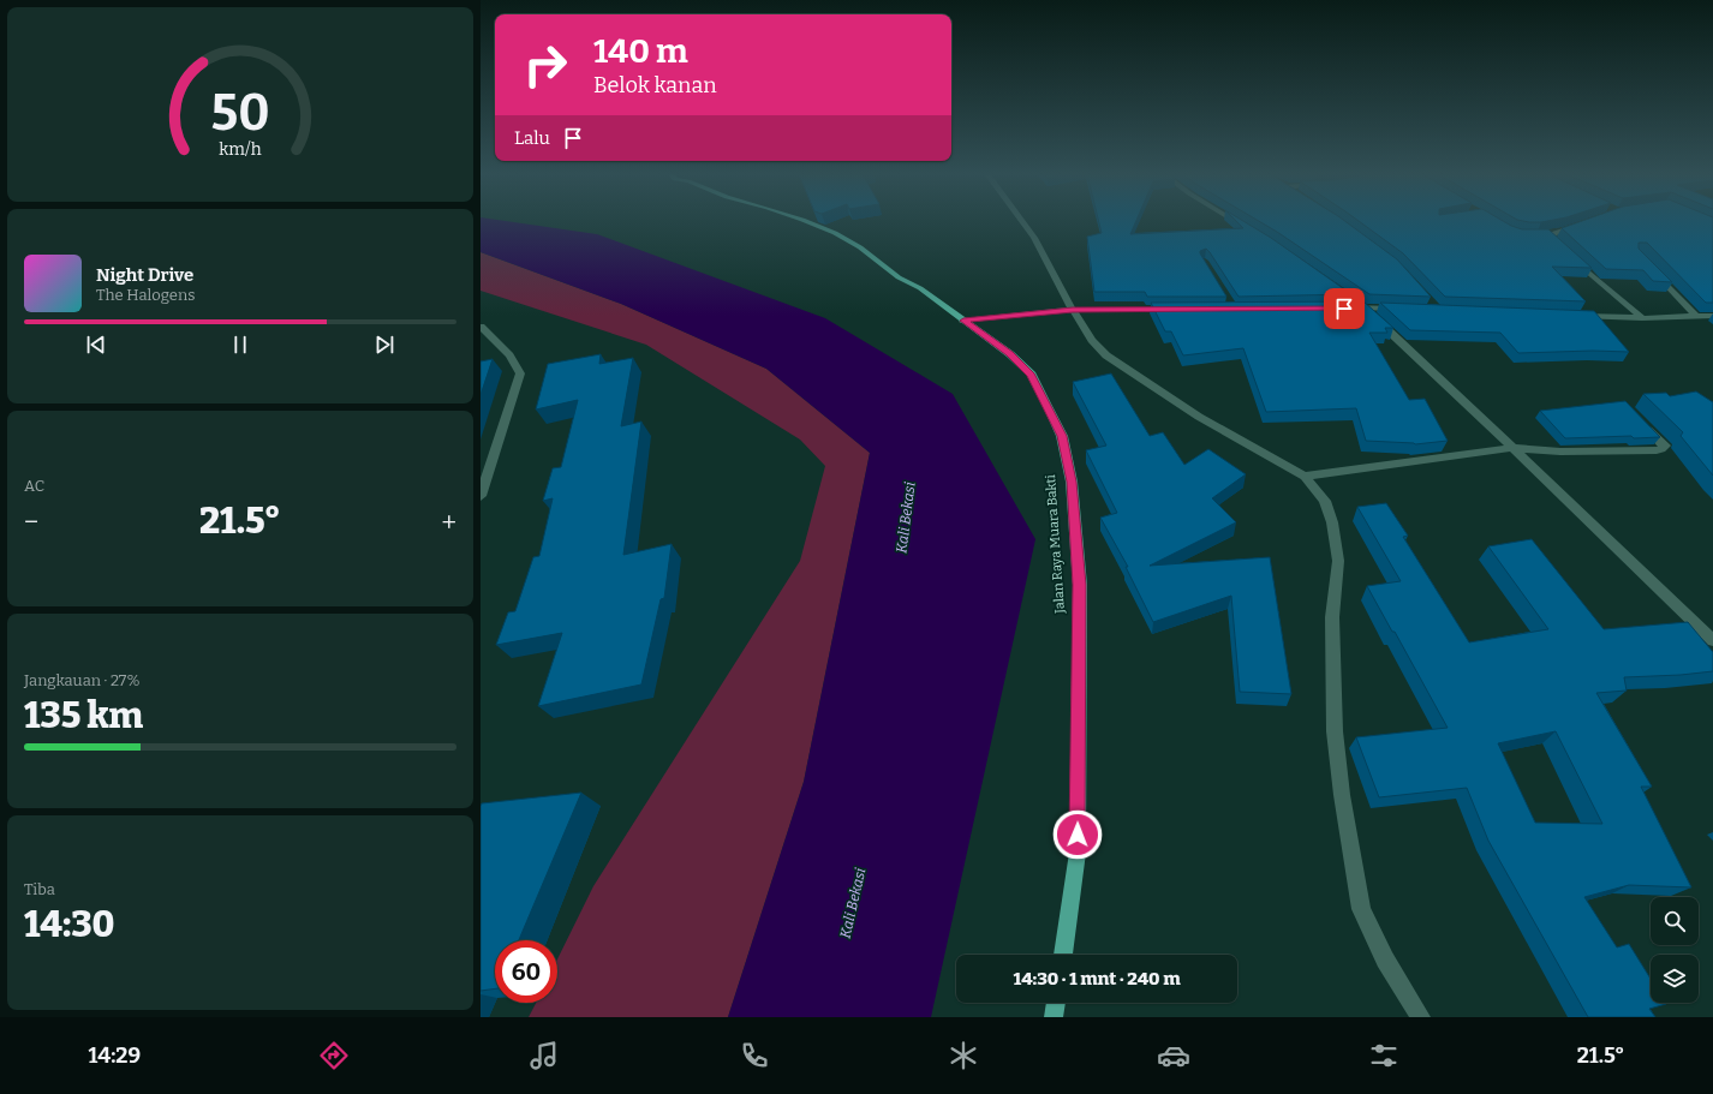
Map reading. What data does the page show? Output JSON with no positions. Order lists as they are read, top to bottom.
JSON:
{
  "streets": {
    "main road": ["Jalan Raya Muara Bakti"]
  },
  "water": ["Kali Bekasi"],
  "page": {
    "turn": ["140 m", "Belok kanan"],
    "then": "Lalu",
    "song": ["Night Drive", "The Halogens"],
    "tile": [
      "AC",
      ["Jangkauan · 27%", "135 km"],
      ["Tiba", "14:30"]
    ],
    "heat": ["−", "21.5°", "+"],
    "limit": "60",
    "trip": "14:30 · 1 mnt · 240 m",
    "tabs": ["14:29", "21.5°"],
    "gauge": ["50", "km/h"]
  }
}
